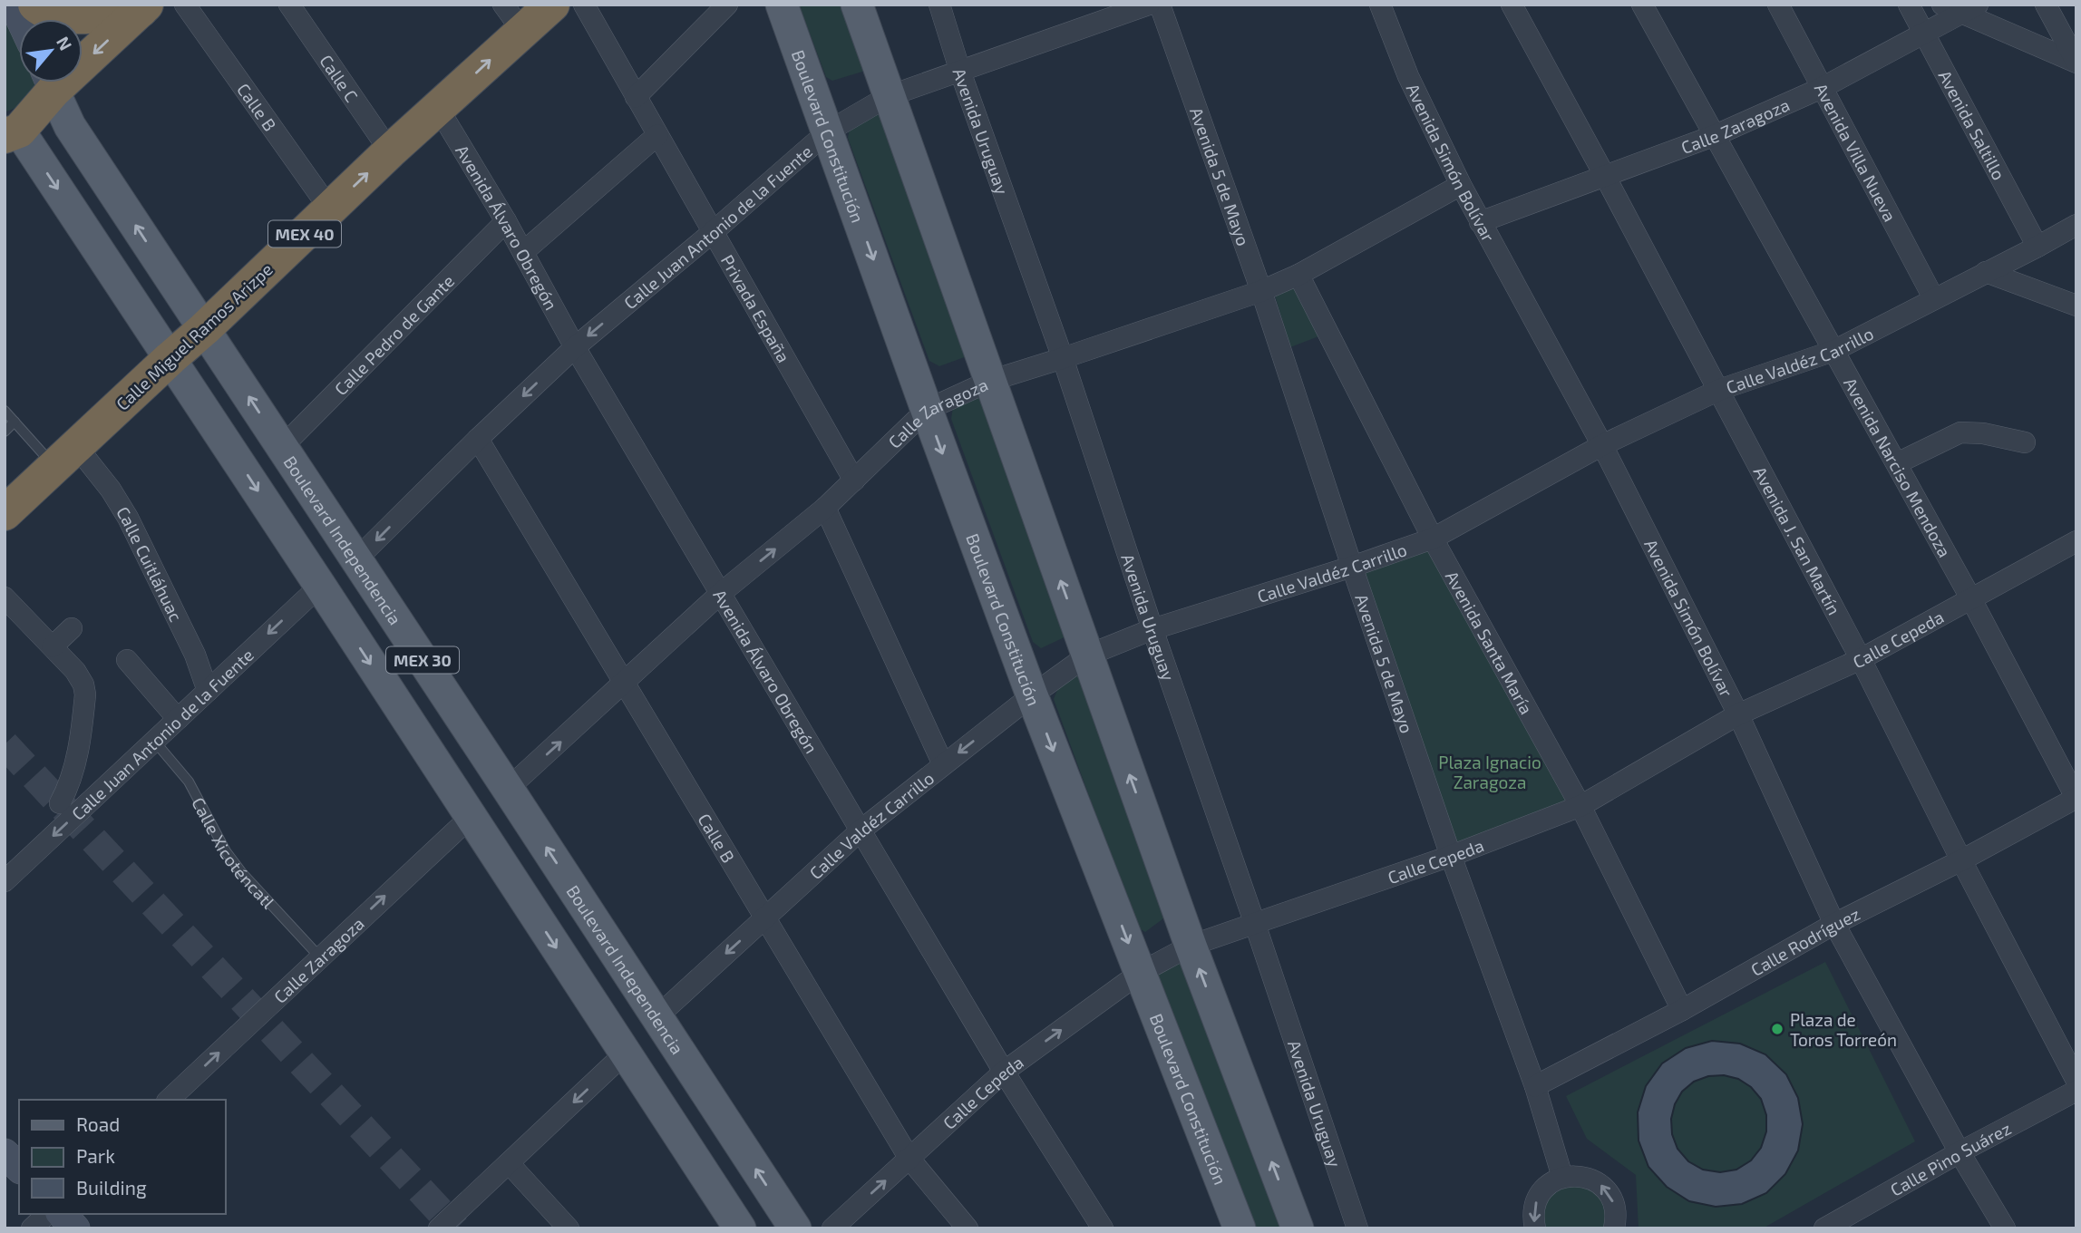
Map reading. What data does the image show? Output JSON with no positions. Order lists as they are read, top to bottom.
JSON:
{
  "streets": {
    "highway": ["MEX 40", "Calle Miguel Ramos Arizpe"],
    "main road": ["Boulevard Constitución", "Boulevard Independencia", "MEX 30"],
    "street": [
      "Calle C",
      "Calle B",
      "Avenida Saltillo",
      "Calle Zaragoza",
      "Avenida Uruguay",
      "Avenida Villa Nueva",
      "Avenida Simón Bolívar",
      "Avenida 5 de Mayo",
      "Avenida Álvaro Obregón",
      "Calle Juan Antonio de la Fuente",
      "Privada España",
      "Calle Pedro de Gante",
      "Calle Valdéz Carrillo",
      "Avenida Narciso Mendoza",
      "Avenida J. San Martín",
      "Calle Cuitláhuac",
      "Calle Cepeda",
      "Avenida Santa María",
      "Calle Rodríguez",
      "Calle Pino Suárez"
    ],
    "lane": ["Calle Xicoténcatl"]
  },
  "crossings": [
    ["Calle C", "Calle Miguel Ramos Arizpe"],
    ["Calle B", "Calle Zaragoza"],
    ["Calle B", "Calle Juan Antonio de la Fuente"],
    ["Calle B", "Calle Miguel Ramos Arizpe"],
    ["Calle B", "Calle Valdéz Carrillo"],
    ["Calle B", "Calle Cepeda"],
    ["Avenida Saltillo", "Calle Zaragoza"],
    ["Avenida Saltillo", "Calle Valdéz Carrillo"],
    ["Calle Zaragoza", "Avenida Uruguay"],
    ["Calle Zaragoza", "Boulevard Constitución"],
    ["Calle Zaragoza", "Avenida Villa Nueva"],
    ["Calle Zaragoza", "Avenida Simón Bolívar"],
    ["Calle Zaragoza", "Avenida 5 de Mayo"],
    ["Calle Zaragoza", "Avenida Álvaro Obregón"],
    ["Calle Zaragoza", "Privada España"],
    ["Calle Zaragoza", "Avenida Narciso Mendoza"],
    ["Calle Zaragoza", "Boulevard Independencia"],
    ["Calle Zaragoza", "Avenida J. San Martín"],
    ["Calle Zaragoza", "Avenida Santa María"],
    ["Calle Zaragoza", "MEX 30"],
    ["Calle Zaragoza", "Calle Xicoténcatl"],
    ["Avenida Uruguay", "Calle Juan Antonio de la Fuente"],
    ["Avenida Uruguay", "Calle Valdéz Carrillo"],
    ["Avenida Uruguay", "Calle Cepeda"],
    ["Boulevard Constitución", "Calle Juan Antonio de la Fuente"],
    ["Boulevard Constitución", "Calle Valdéz Carrillo"],
    ["Boulevard Constitución", "Calle Cepeda"],
    ["Avenida Villa Nueva", "Calle Valdéz Carrillo"],
    ["Avenida Simón Bolívar", "Calle Valdéz Carrillo"],
    ["Avenida Simón Bolívar", "Calle Cepeda"],
    ["Avenida Simón Bolívar", "Calle Rodríguez"],
    ["Avenida Simón Bolívar", "Calle Pino Suárez"],
    ["Avenida 5 de Mayo", "Calle Valdéz Carrillo"],
    ["Avenida 5 de Mayo", "Calle Cepeda"],
    ["Avenida 5 de Mayo", "Calle Rodríguez"],
    ["Avenida Álvaro Obregón", "Calle Juan Antonio de la Fuente"],
    ["Avenida Álvaro Obregón", "Calle Pedro de Gante"],
    ["Avenida Álvaro Obregón", "Calle Miguel Ramos Arizpe"],
    ["Avenida Álvaro Obregón", "Calle Valdéz Carrillo"],
    ["Avenida Álvaro Obregón", "Calle Cepeda"],
    ["Calle Juan Antonio de la Fuente", "Privada España"],
    ["Calle Juan Antonio de la Fuente", "Boulevard Independencia"],
    ["Calle Juan Antonio de la Fuente", "Calle Cuitláhuac"],
    ["Calle Juan Antonio de la Fuente", "MEX 30"],
    ["Calle Juan Antonio de la Fuente", "Calle Xicoténcatl"],
    ["Calle Pedro de Gante", "Boulevard Independencia"],
    ["Calle Miguel Ramos Arizpe", "Boulevard Independencia"],
    ["Calle Miguel Ramos Arizpe", "Calle Cuitláhuac"],
    ["Calle Miguel Ramos Arizpe", "MEX 30"],
    ["Calle Valdéz Carrillo", "Avenida Narciso Mendoza"],
    ["Calle Valdéz Carrillo", "Boulevard Independencia"],
    ["Calle Valdéz Carrillo", "Avenida J. San Martín"],
    ["Calle Valdéz Carrillo", "Avenida Santa María"],
    ["Avenida Narciso Mendoza", "Calle Cepeda"],
    ["Avenida Narciso Mendoza", "Calle Rodríguez"],
    ["Avenida J. San Martín", "Calle Cepeda"],
    ["Avenida J. San Martín", "Calle Rodríguez"],
    ["Calle Cepeda", "Avenida Santa María"],
    ["Avenida Santa María", "Calle Rodríguez"]
  ],
  "one_way": ["Calle Juan Antonio de la Fuente"],
  "parks": ["Plaza Ignacio Zaragoza"],
  "places": ["Plaza de Toros Torreón"],
  "legend": ["Road", "Park", "Building"],
  "north": "top right"
}
